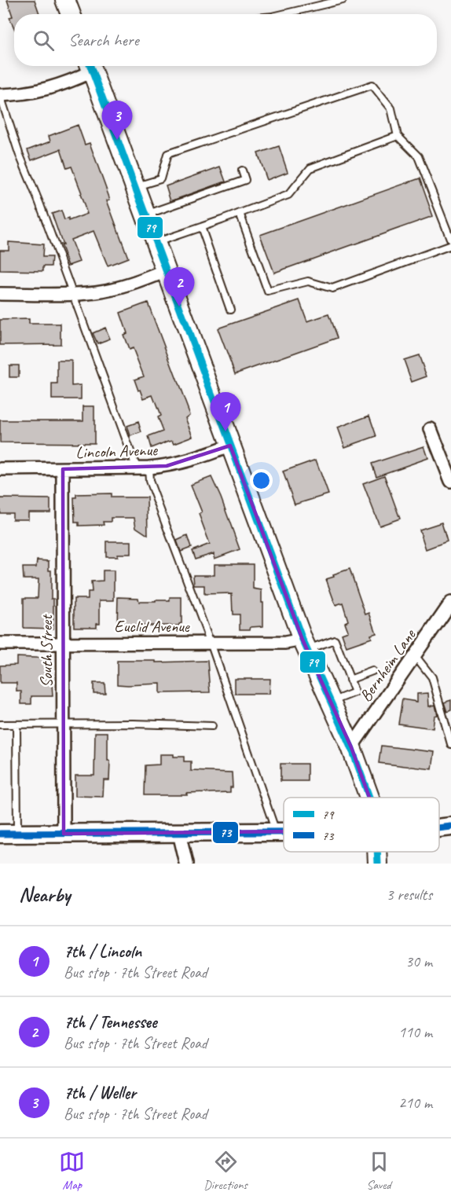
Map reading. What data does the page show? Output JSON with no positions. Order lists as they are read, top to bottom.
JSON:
{
  "streets": {
    "street": [
      "Lincoln Avenue",
      "Euclid Avenue",
      "South Street",
      "Bernheim Lane"
    ]
  },
  "crossings": [
    ["Lincoln Avenue", "South Street"],
    ["Euclid Avenue", "South Street"]
  ],
  "lines": ["transit line 79", "transit line 73"],
  "legend": ["79", "73"],
  "page": {
    "search": "Search here",
    "pins": ["3", "2", "1"],
    "heading": ["Nearby", "3 results"],
    "list": [
      {
        "mark": "1",
        "name": "7th / Lincoln",
        "note": "Bus stop · 7th Street Road",
        "value": "30 m"
      },
      {
        "mark": "2",
        "name": "7th / Tennessee",
        "note": "Bus stop · 7th Street Road",
        "value": "110 m"
      },
      {
        "mark": "3",
        "name": "7th / Weller",
        "note": "Bus stop · 7th Street Road",
        "value": "210 m"
      }
    ],
    "nav": ["Map", "Directions", "Saved"]
  }
}
